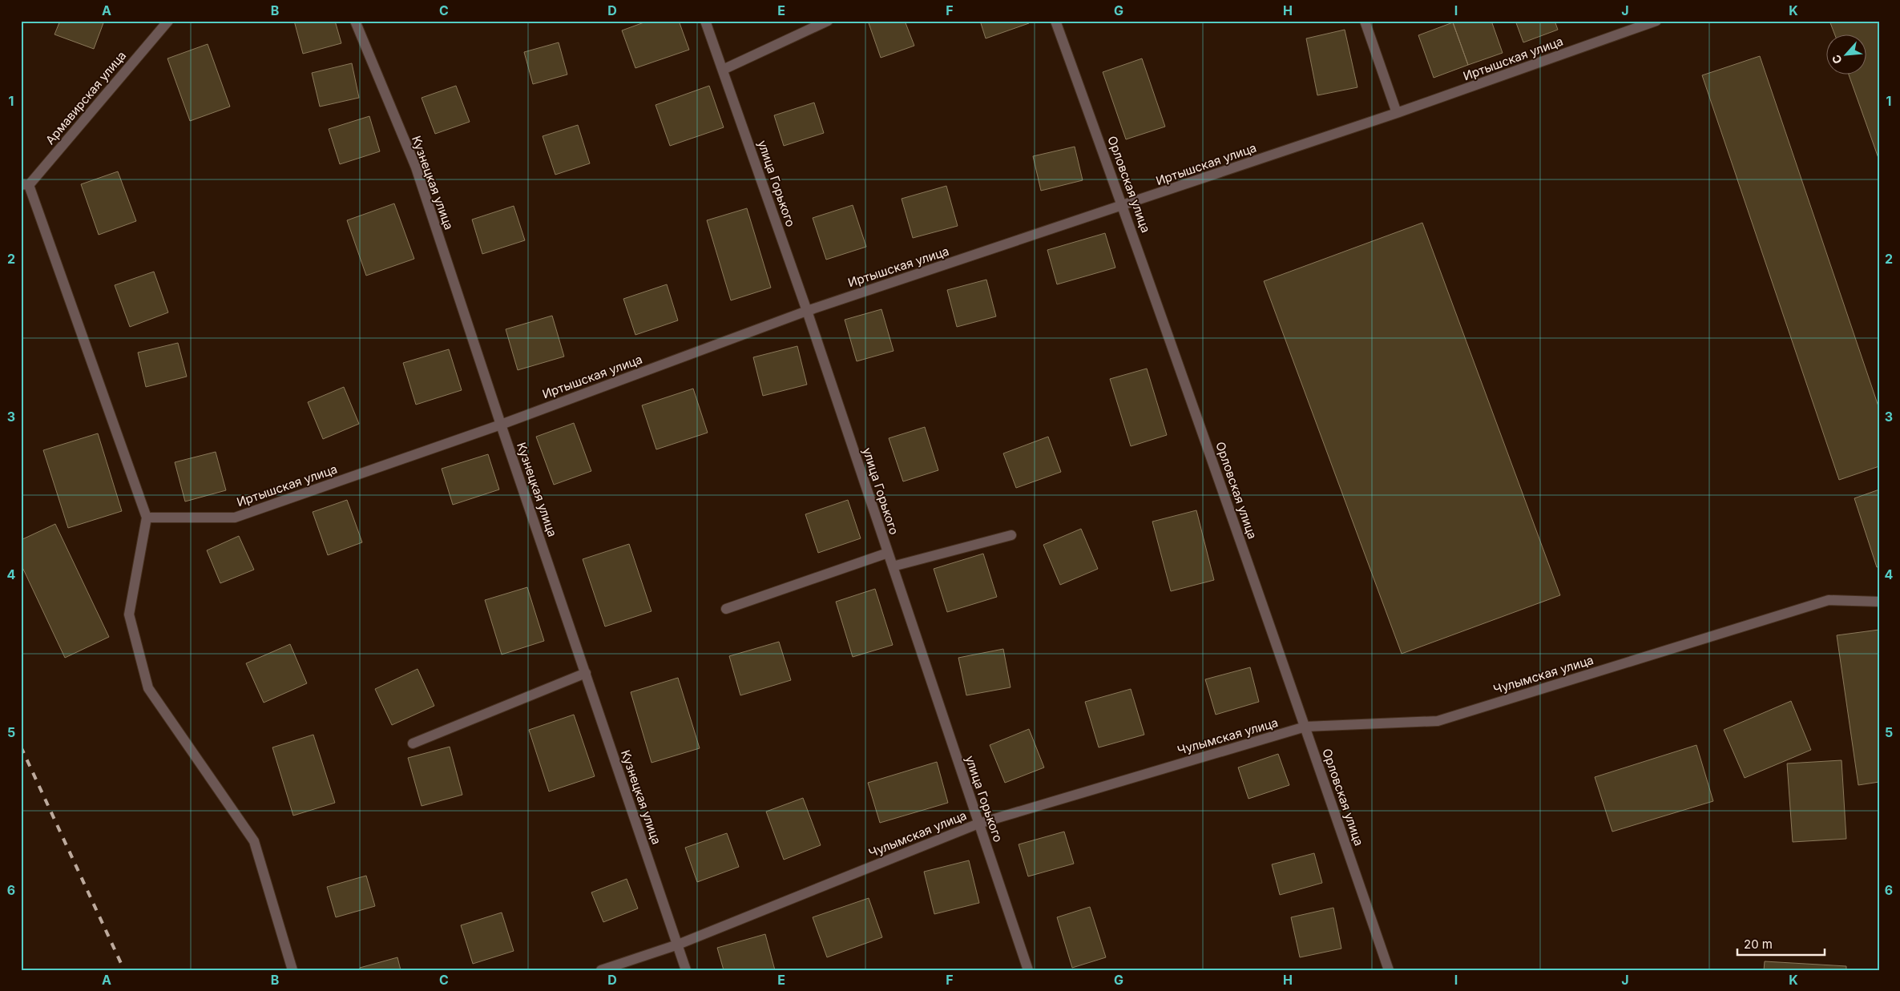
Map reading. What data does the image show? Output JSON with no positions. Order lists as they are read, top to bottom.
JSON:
{
  "streets": {
    "street": [
      "Иртышская улица",
      "Армавирская улица",
      "Кузнецкая улица",
      "улица Горького",
      "Орловская улица",
      "Чулымская улица"
    ]
  },
  "crossings": [
    ["Иртышская улица", "Кузнецкая улица"],
    ["Иртышская улица", "улица Горького"],
    ["Иртышская улица", "Орловская улица"],
    ["Кузнецкая улица", "Чулымская улица"],
    ["улица Горького", "Чулымская улица"],
    ["Орловская улица", "Чулымская улица"]
  ],
  "scale_bar": "20 m",
  "north": "bottom left",
  "grid": {
    "columns": [
      "A",
      "B",
      "C",
      "D",
      "E",
      "F",
      "G",
      "H",
      "I",
      "J",
      "K"
    ],
    "rows": [
      "1",
      "2",
      "3",
      "4",
      "5",
      "6"
    ]
  }
}
